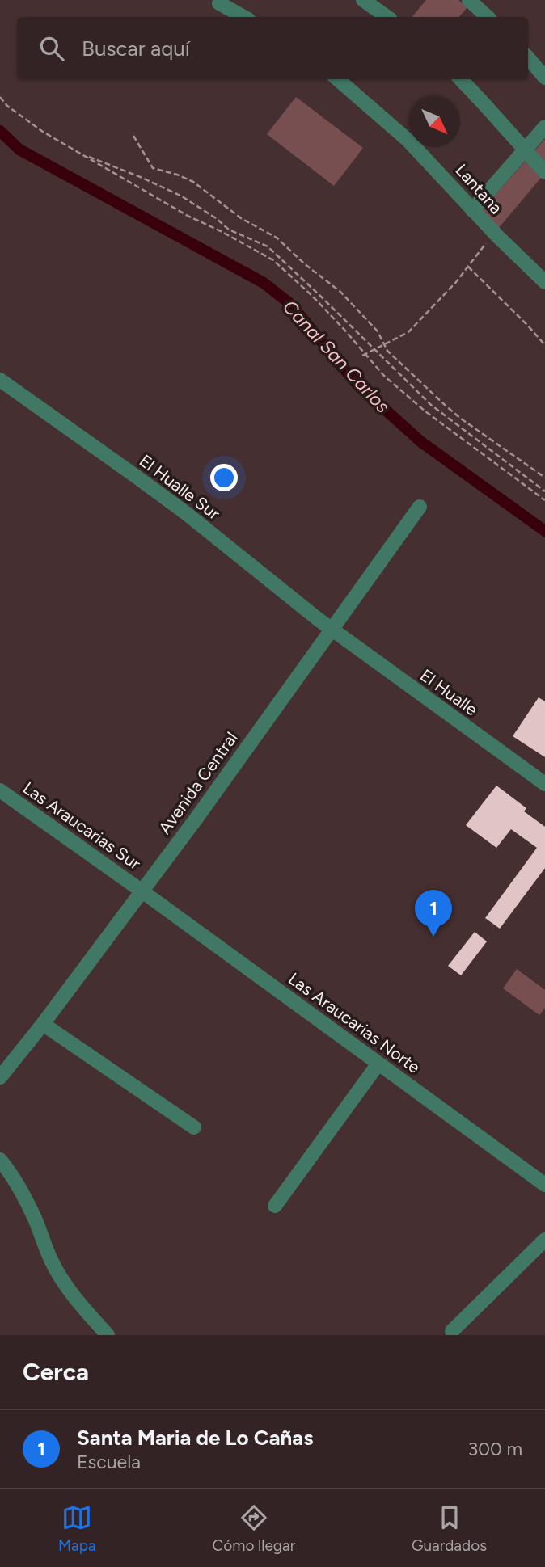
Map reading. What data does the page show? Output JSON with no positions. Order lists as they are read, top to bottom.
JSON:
{
  "streets": {
    "street": [
      "Lantana",
      "El Hualle Sur",
      "El Hualle",
      "Avenida Central",
      "Las Araucarias Sur",
      "Las Araucarias Norte"
    ]
  },
  "crossings": [
    ["El Hualle Sur", "El Hualle"],
    ["El Hualle Sur", "Avenida Central"],
    ["El Hualle", "Avenida Central"],
    ["Avenida Central", "Las Araucarias Sur"],
    ["Avenida Central", "Las Araucarias Norte"],
    ["Las Araucarias Sur", "Las Araucarias Norte"]
  ],
  "water": ["Canal San Carlos"],
  "north": "bottom right",
  "page": {
    "search": "Buscar aquí",
    "pins": "1",
    "heading": "Cerca",
    "list": [
      {
        "mark": "1",
        "name": "Santa Maria de Lo Cañas",
        "note": "Escuela",
        "value": "300 m"
      }
    ],
    "nav": ["Mapa", "Cómo llegar", "Guardados"]
  }
}
